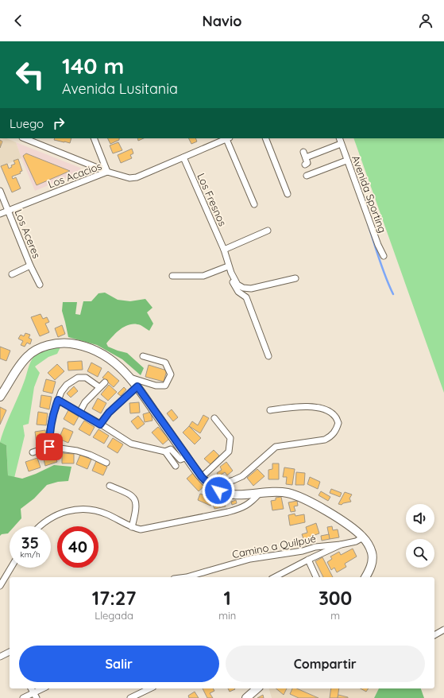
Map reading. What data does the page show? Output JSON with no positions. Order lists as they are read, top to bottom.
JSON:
{
  "streets": {
    "street": [
      "Los Acacios",
      "Avenida Sporting",
      "Los Fresnos",
      "Los Aceres",
      "Camino a Quilpué"
    ]
  },
  "crossings": [
    ["Los Acacios", "Los Fresnos"],
    ["Los Acacios", "Los Aceres"]
  ],
  "page": {
    "header": "Navio",
    "turn": ["140 m", "Avenida Lusitania"],
    "then": "Luego",
    "speed": "35 km/h",
    "limit": "40",
    "eta": [
      "17:27",
      "Llegada",
      "1",
      "min",
      "300",
      "m"
    ],
    "buttons": ["Salir", "Compartir"]
  }
}
